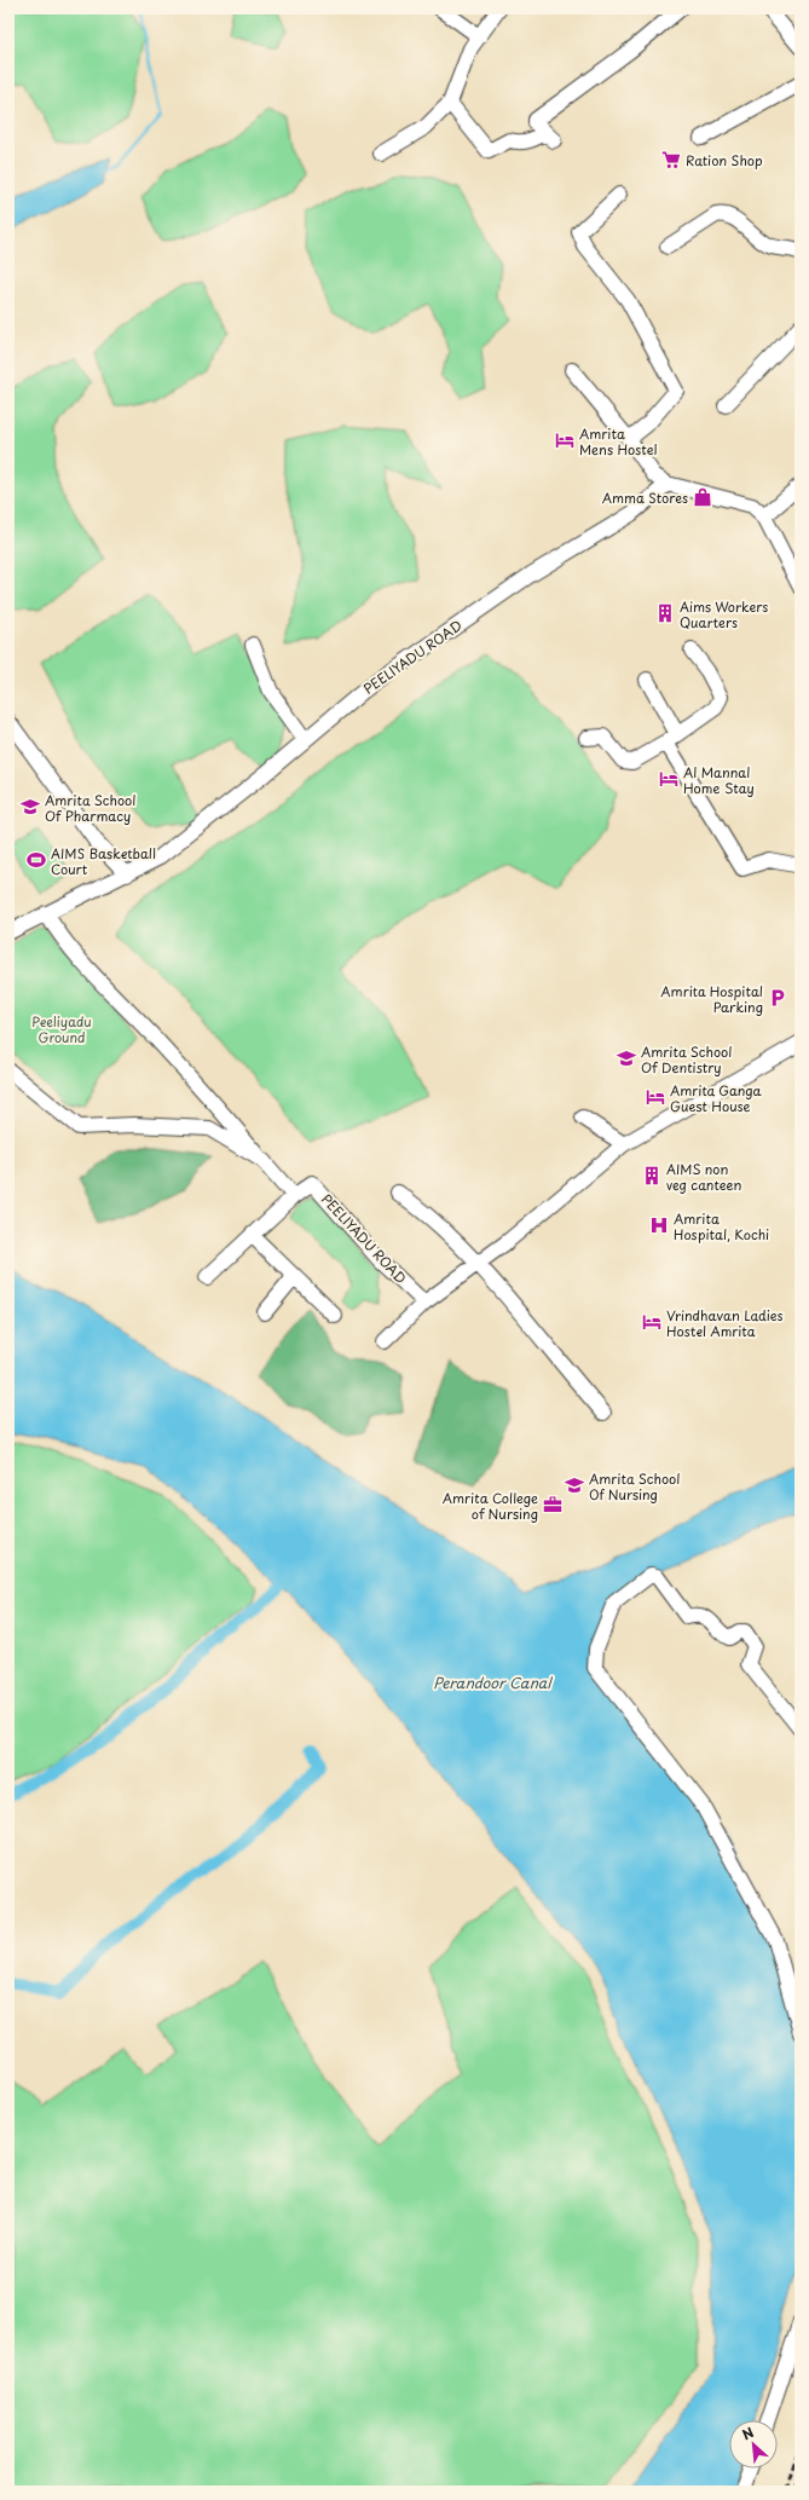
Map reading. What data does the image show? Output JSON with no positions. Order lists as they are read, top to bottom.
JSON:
{
  "streets": {
    "street": ["PEELIYADU ROAD"]
  },
  "water": ["Perandoor Canal"],
  "parks": ["Peeliyadu Ground"],
  "places": {
    "supermarket": ["Ration Shop"],
    "hotel": [
      "Amrita Mens Hostel",
      "Al Mannal Home Stay",
      "Amrita Ganga Guest House",
      "Vrindhavan Ladies Hostel Amrita"
    ],
    "shop": ["Amma Stores"],
    "building": ["Aims Workers Quarters", "AIMS non veg canteen"],
    "school or university": ["Amrita School Of Pharmacy", "Amrita School Of Dentistry", "Amrita School Of Nursing"],
    "sports": ["AIMS Basketball Court"],
    "parking": ["Amrita Hospital Parking"],
    "hospital": ["Amrita Hospital, Kochi"],
    "office": ["Amrita College of Nursing"]
  },
  "north": "top left"
}
